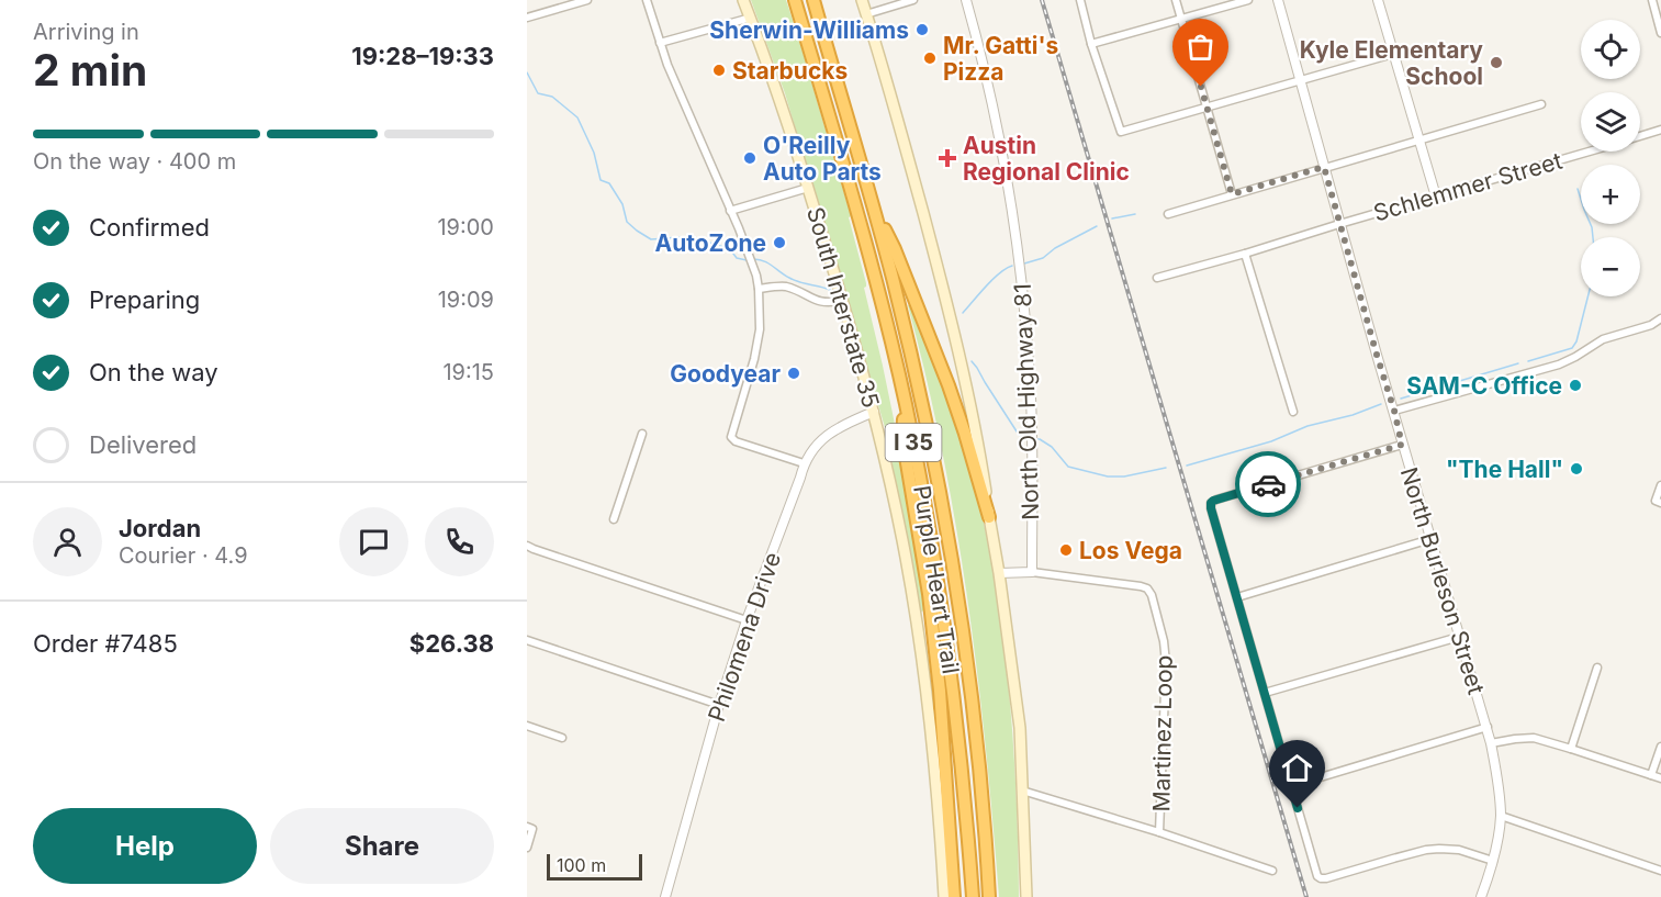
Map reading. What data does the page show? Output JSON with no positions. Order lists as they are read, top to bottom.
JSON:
{
  "streets": {
    "highway": ["I 35", "Purple Heart Trail"],
    "main road": ["South Interstate 35"],
    "street": [
      "Schlemmer Street",
      "North Old Highway 81",
      "North Burleson Street",
      "Philomena Drive",
      "Martinez Loop"
    ]
  },
  "crossings": [
    ["Schlemmer Street", "North Burleson Street"],
    ["South Interstate 35", "Philomena Drive"],
    ["North Old Highway 81", "Martinez Loop"]
  ],
  "places": {
    "other": [
      "Sherwin-Williams",
      "Mr. Gatti's Pizza",
      "Kyle Elementary School",
      "Starbucks",
      "O'Reilly Auto Parts",
      "AutoZone",
      "Goodyear",
      "SAM-C Office",
      "\"The Hall\"",
      "Los Vega"
    ],
    "health": ["Austin Regional Clinic"]
  },
  "scale_bar": "100 m",
  "page": {
    "heading": ["2 min", "Arriving in", "19:28–19:33"],
    "panel": [
      "Jordan",
      "Courier · 4.9",
      "Order #7485",
      "$26.38"
    ],
    "map_buttons": ["+", "−"],
    "bar": "On the way · 400 m",
    "list": [
      ["Confirmed", "19:00"],
      ["Preparing", "19:09"],
      ["On the way", "19:15"],
      "Delivered"
    ],
    "buttons": ["Help", "Share"],
    "scale": "100 m"
  }
}
